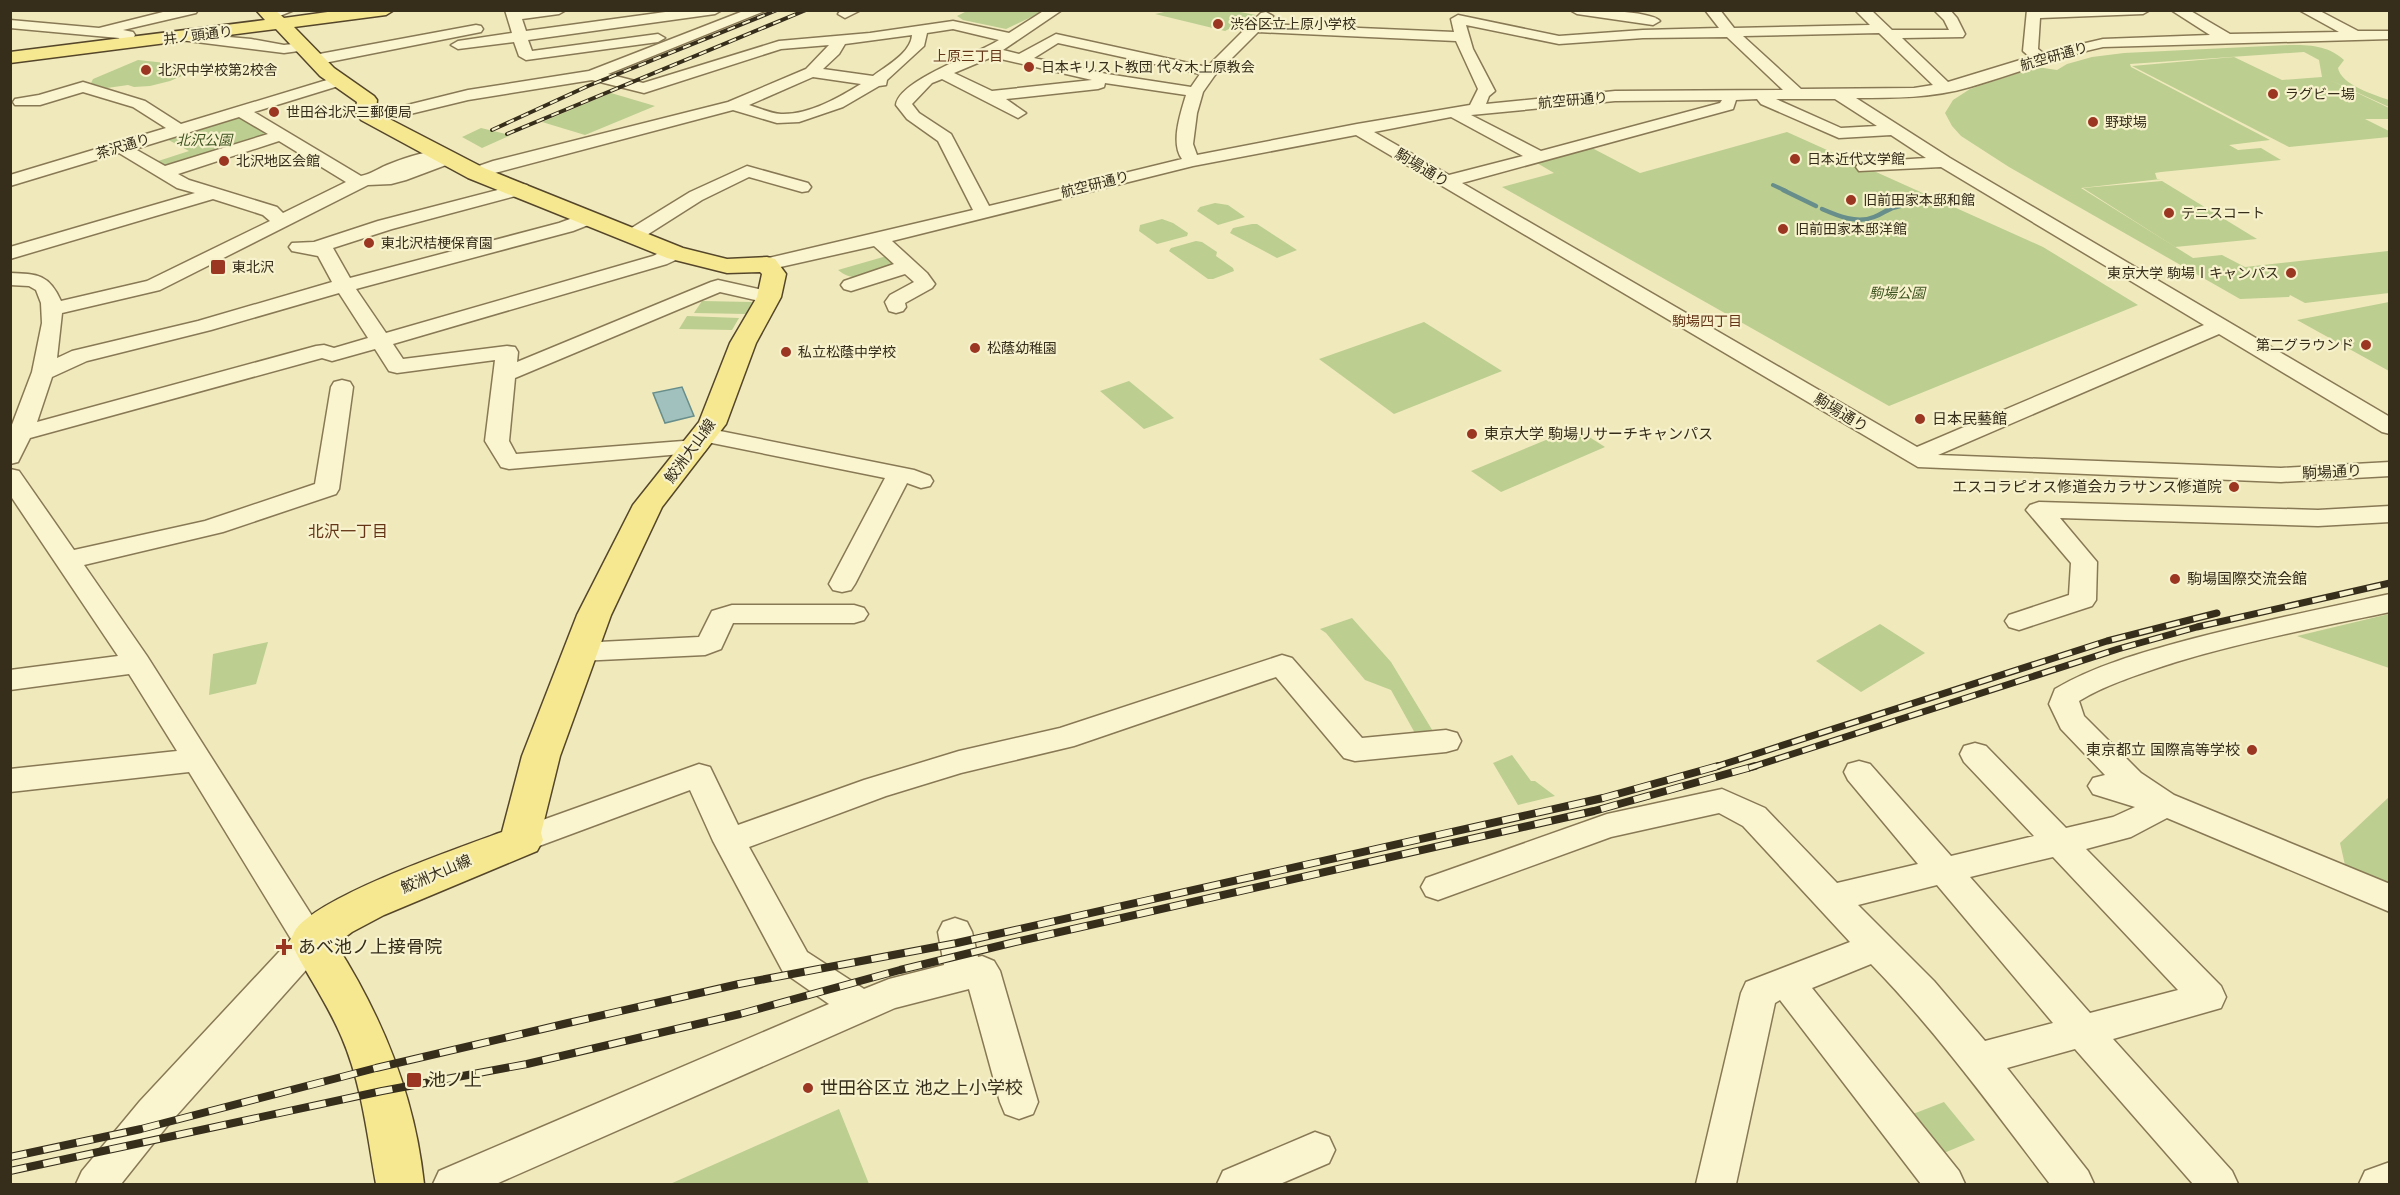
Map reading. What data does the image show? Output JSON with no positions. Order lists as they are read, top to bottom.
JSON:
{
  "streets": {
    "main road": ["井ノ頭通り", "鮫洲大山線"],
    "street": ["航空研通り", "茶沢通り", "駒場通り"]
  },
  "crossings": [
    ["航空研通り", "駒場通り"],
    ["航空研通り", "鮫洲大山線"]
  ],
  "districts": ["上原三丁目", "駒場四丁目", "北沢一丁目"],
  "parks": ["北沢公園", "駒場公園"],
  "places": {
    "other": [
      "渋谷区立上原小学校",
      "日本キリスト教団 代々木上原教会",
      "北沢中学校第2校舎",
      "ラグビー場",
      "世田谷北沢三郵便局",
      "野球場",
      "日本近代文学館",
      "北沢地区会館",
      "旧前田家本邸和館",
      "テニスコート",
      "旧前田家本邸洋館",
      "東北沢桔梗保育園",
      "東京大学 駒場Ⅰキャンパス",
      "第二グラウンド",
      "松蔭幼稚園",
      "私立松蔭中学校",
      "日本民藝館",
      "東京大学 駒場リサーチキャンパス",
      "エスコラピオス修道会カラサンス修道院",
      "駒場国際交流会館",
      "東京都立 国際高等学校",
      "世田谷区立 池之上小学校"
    ],
    "transit": ["東北沢", "池ノ上"],
    "health": ["あべ池ノ上接骨院"]
  }
}
